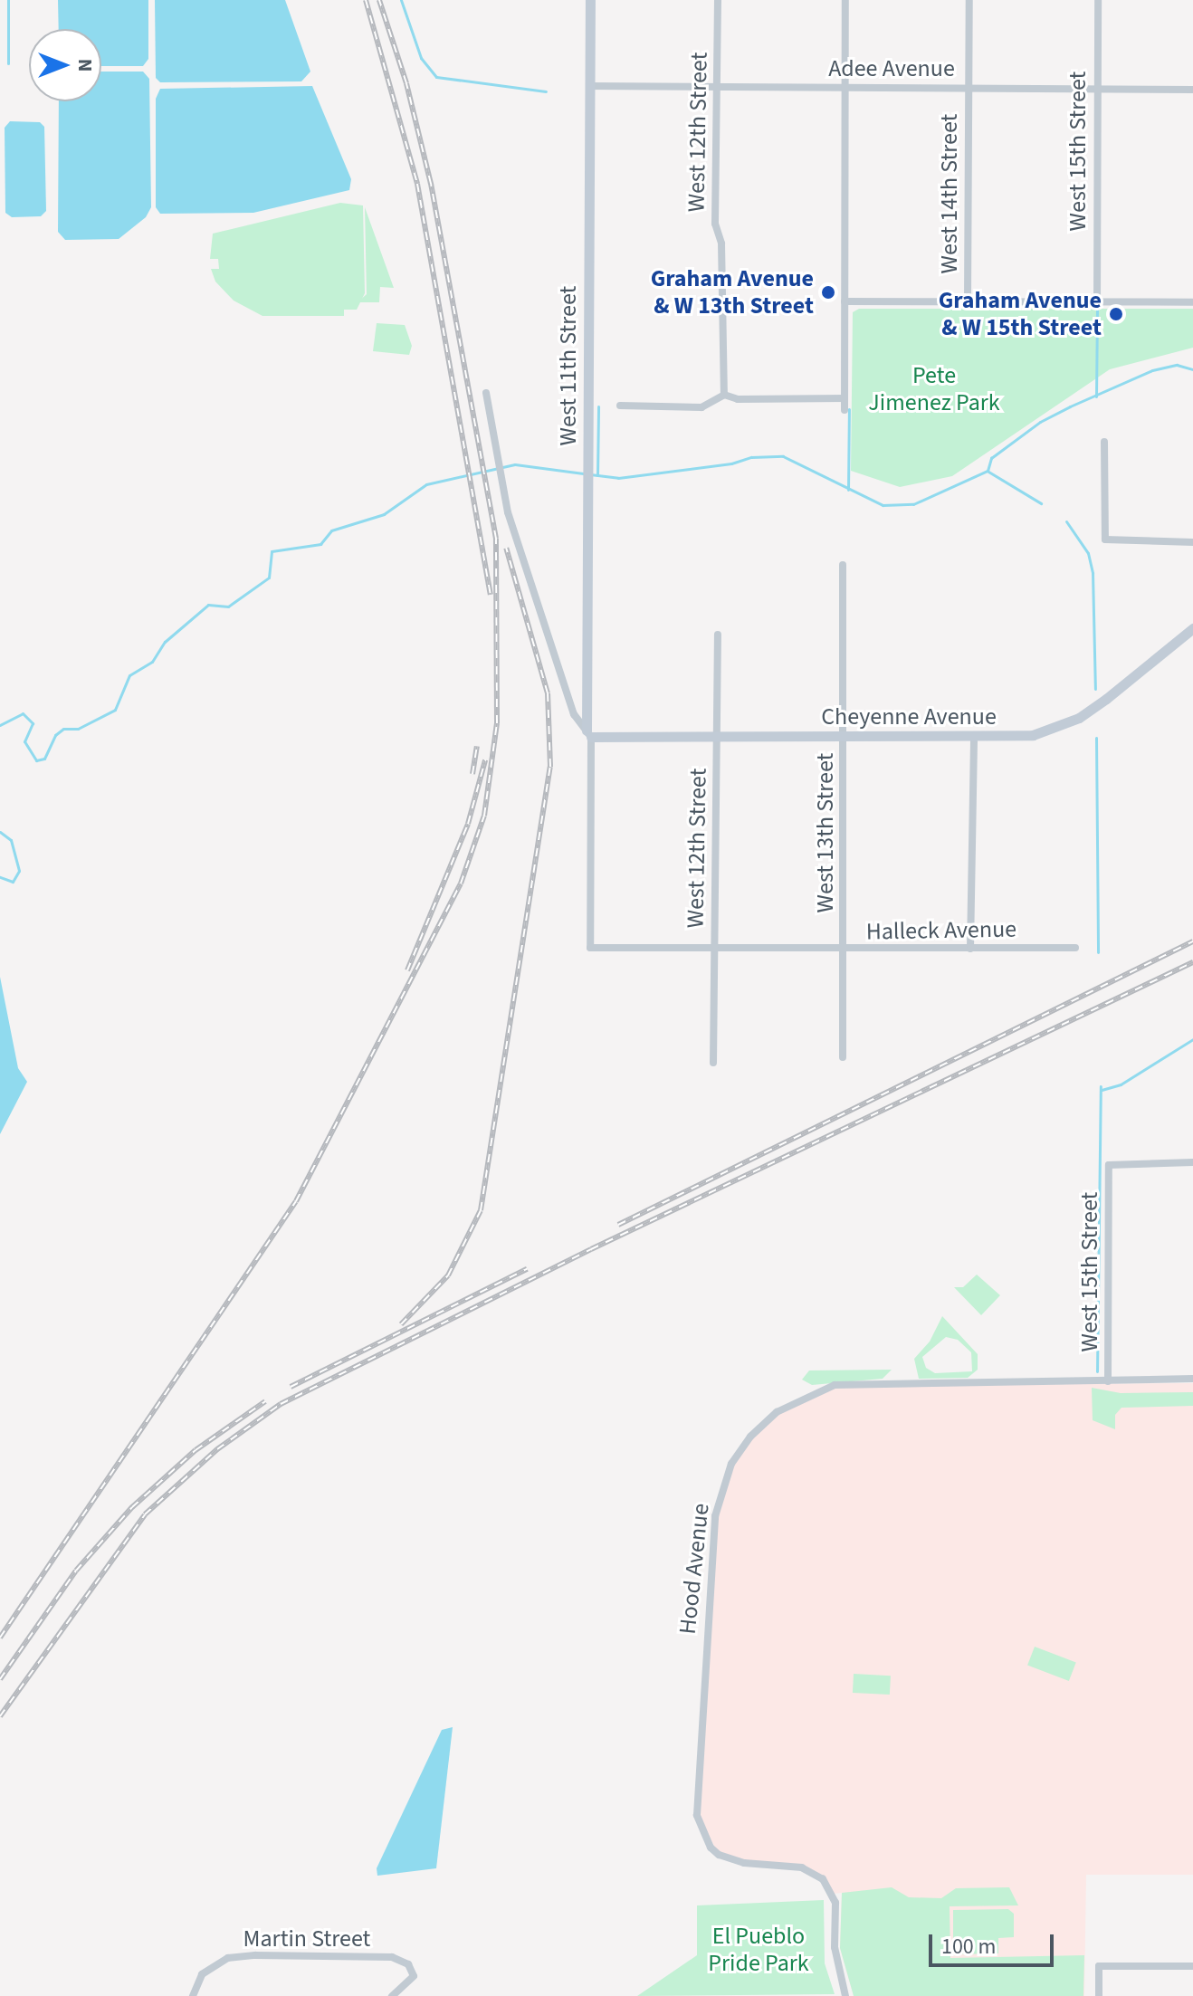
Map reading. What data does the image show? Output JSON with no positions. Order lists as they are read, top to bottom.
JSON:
{
  "streets": {
    "street": [
      "Adee Avenue",
      "West 12th Street",
      "West 15th Street",
      "West 14th Street",
      "West 11th Street",
      "Cheyenne Avenue",
      "West 13th Street",
      "Halleck Avenue",
      "Hood Avenue",
      "Martin Street"
    ]
  },
  "crossings": [
    ["Adee Avenue", "West 12th Street"],
    ["Adee Avenue", "West 15th Street"],
    ["Adee Avenue", "West 14th Street"],
    ["Adee Avenue", "West 11th Street"],
    ["West 12th Street", "Cheyenne Avenue"],
    ["West 12th Street", "Halleck Avenue"],
    ["West 15th Street", "Hood Avenue"],
    ["West 11th Street", "Cheyenne Avenue"],
    ["West 11th Street", "Halleck Avenue"],
    ["Cheyenne Avenue", "West 13th Street"],
    ["West 13th Street", "Halleck Avenue"]
  ],
  "parks": ["Pete Jimenez Park", "El Pueblo Pride Park"],
  "places": ["Graham Avenue & W 13th Street", "Graham Avenue & W 15th Street"],
  "scale_bar": "100 m",
  "north": "right"
}
